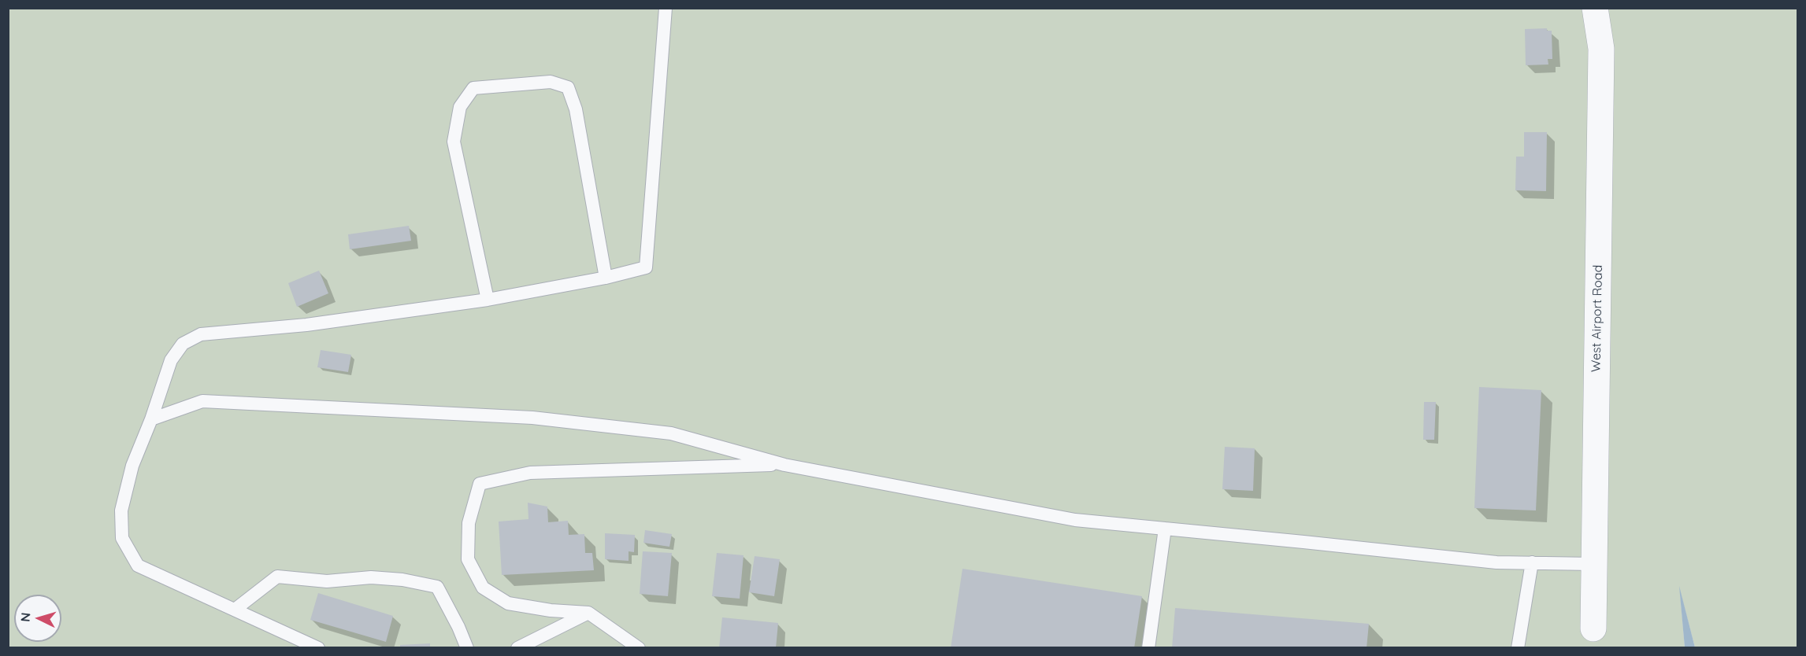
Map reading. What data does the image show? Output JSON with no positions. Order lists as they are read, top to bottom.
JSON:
{
  "streets": {
    "street": ["West Airport Road"]
  },
  "north": "left"
}
